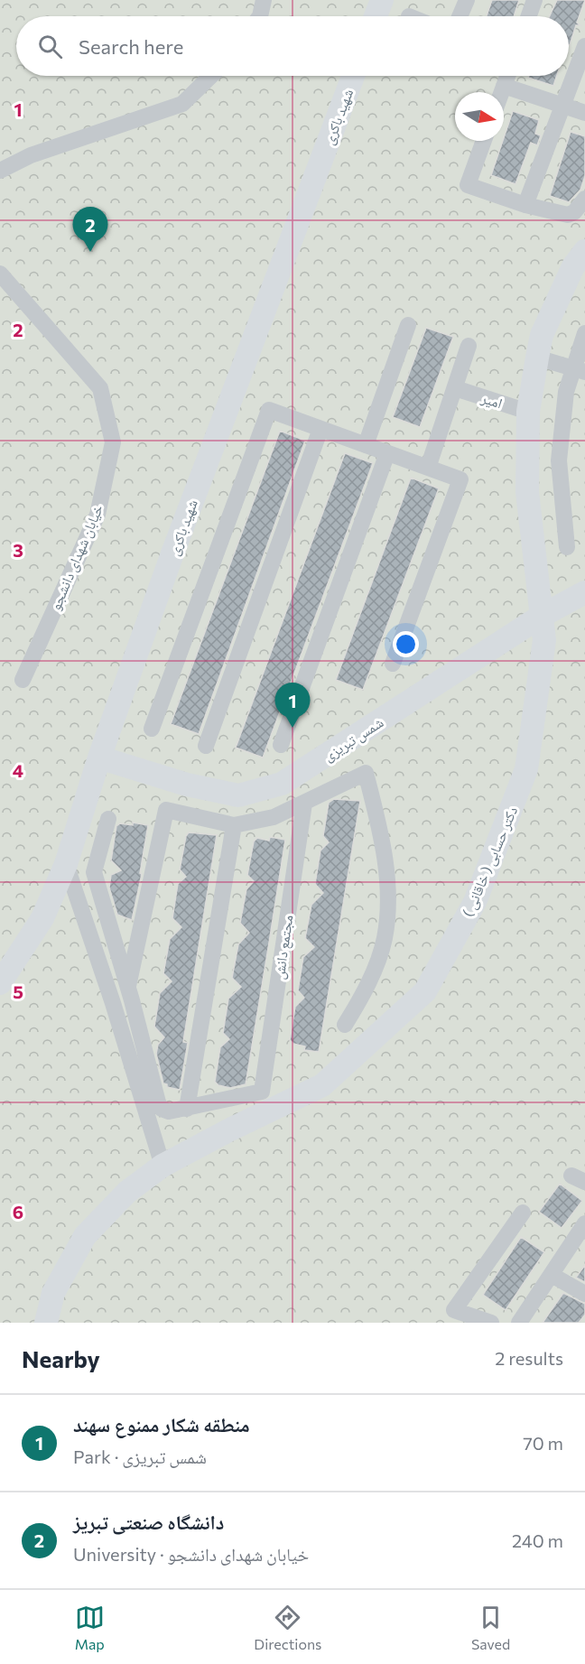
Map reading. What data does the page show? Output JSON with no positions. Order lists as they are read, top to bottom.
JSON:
{
  "streets": {
    "street": [
      "شهید باکری",
      "امیر",
      "خیابان شهدای دانشجو",
      "شمس تبریزی",
      "دکتر حسابی ( خاقانی )",
      "مجتمع دانش"
    ]
  },
  "crossings": [
    ["شهید باکری", "شمس تبریزی"],
    ["امیر", "دکتر حسابی ( خاقانی )"],
    ["شمس تبریزی", "دکتر حسابی ( خاقانی )"]
  ],
  "north": "right",
  "page": {
    "search": "Search here",
    "pins": ["2", "1"],
    "heading": ["Nearby", "2 results"],
    "list": [
      {
        "mark": "1",
        "name": "منطقه شکار ممنوع سهند",
        "note": "Park · شمس تبریزی",
        "value": "70 m"
      },
      {
        "mark": "2",
        "name": "دانشگاه صنعتی تبریز",
        "note": "University · خیابان شهدای دانشجو",
        "value": "240 m"
      }
    ],
    "nav": ["Map", "Directions", "Saved"]
  },
  "grid": {
    "rows": [
      "1",
      "2",
      "3",
      "4",
      "5",
      "6"
    ]
  }
}
